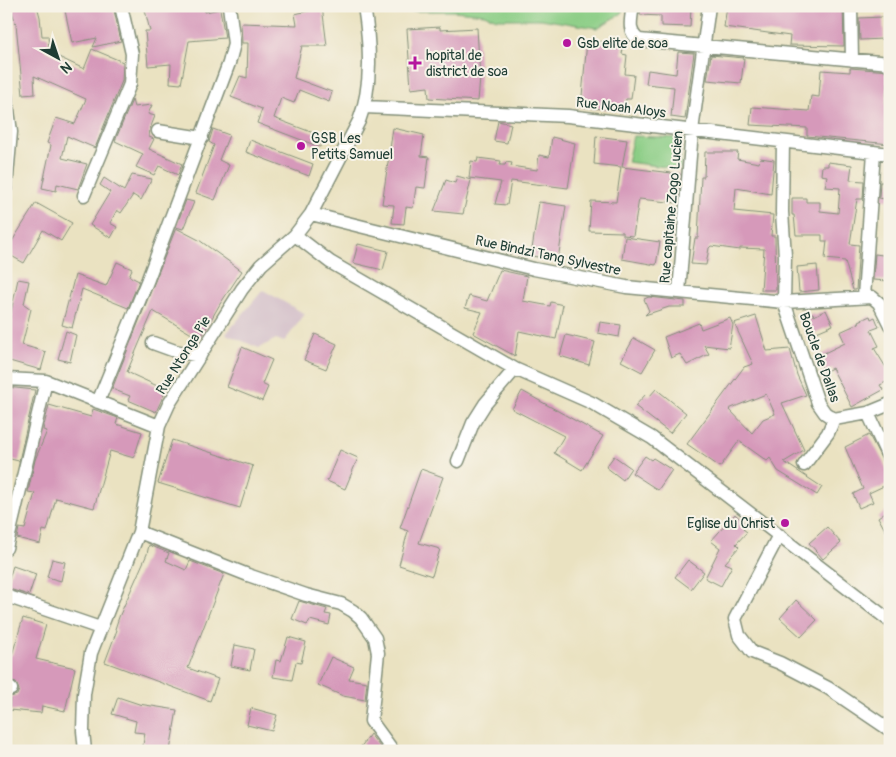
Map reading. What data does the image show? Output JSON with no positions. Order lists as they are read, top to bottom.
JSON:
{
  "streets": {
    "street": [
      "Rue Noah Aloys",
      "Rue capitaine Zogo Lucien",
      "Rue Bindzi Tang Sylvestre",
      "Rue Ntonga Pie",
      "Boucle de Dallas"
    ]
  },
  "crossings": [
    ["Rue Noah Aloys", "Rue capitaine Zogo Lucien"],
    ["Rue Noah Aloys", "Rue Ntonga Pie"],
    ["Rue Noah Aloys", "Boucle de Dallas"],
    ["Rue capitaine Zogo Lucien", "Rue Bindzi Tang Sylvestre"],
    ["Rue Bindzi Tang Sylvestre", "Rue Ntonga Pie"],
    ["Rue Bindzi Tang Sylvestre", "Boucle de Dallas"]
  ],
  "places": {
    "other": ["Gsb elite de soa", "GSB Les Petits Samuel", "Eglise du Christ"],
    "health": ["hopital de district de soa"]
  },
  "north": "bottom right"
}
